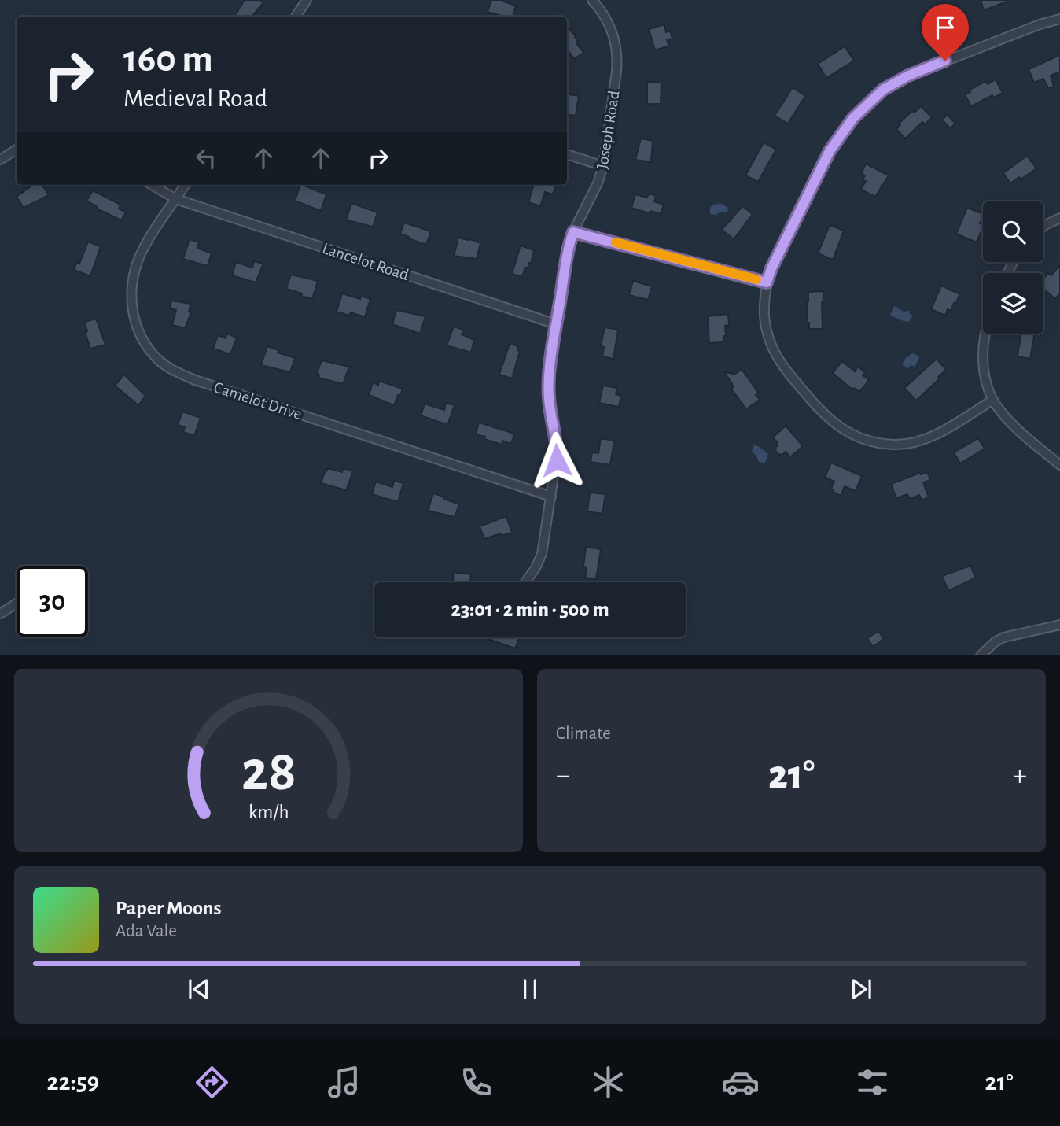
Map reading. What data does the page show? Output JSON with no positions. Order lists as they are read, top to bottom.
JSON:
{
  "streets": {
    "street": ["Joseph Road", "Lancelot Road", "Camelot Drive"]
  },
  "crossings": [
    ["Joseph Road", "Lancelot Road"],
    ["Joseph Road", "Camelot Drive"],
    ["Lancelot Road", "Camelot Drive"]
  ],
  "page": {
    "turn": ["160 m", "Medieval Road"],
    "limit": "30",
    "trip": "23:01 · 2 min · 500 m",
    "tile": "Climate",
    "heat": ["−", "21°", "+"],
    "song": ["Paper Moons", "Ada Vale"],
    "tabs": ["22:59", "21°"],
    "gauge": ["28", "km/h"]
  }
}
